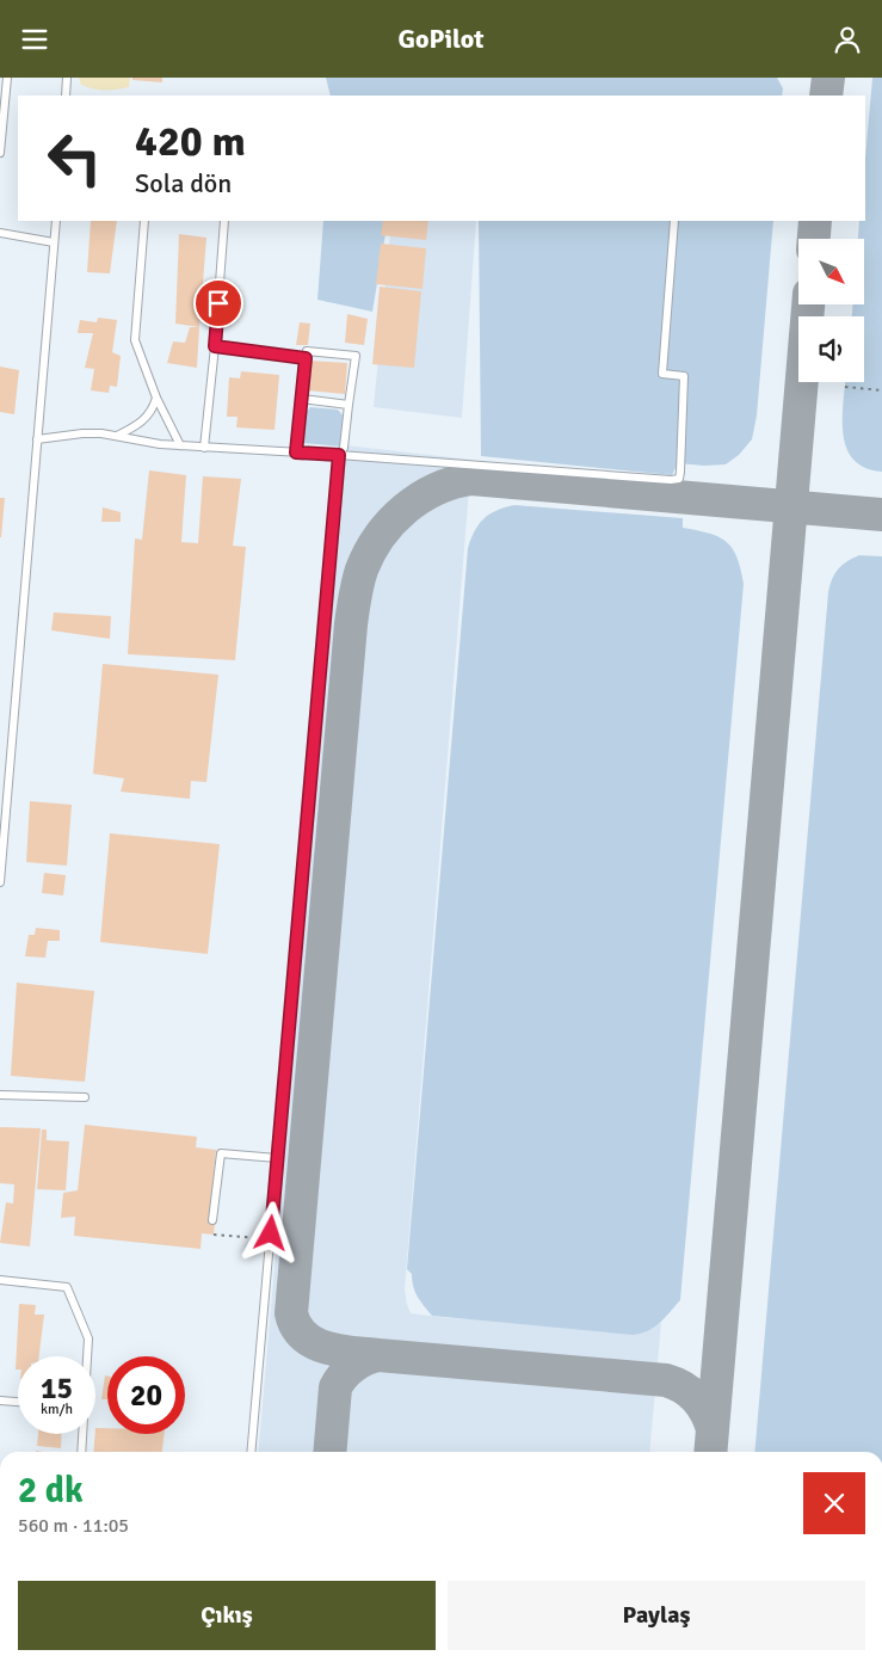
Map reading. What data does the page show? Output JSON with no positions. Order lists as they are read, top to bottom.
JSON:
{
  "north": "bottom right",
  "page": {
    "header": "GoPilot",
    "turn": ["420 m", "Sola dön"],
    "speed": "15 km/h",
    "limit": "20",
    "heading": ["2 dk", "560 m · 11:05"],
    "buttons": ["Çıkış", "Paylaş"]
  }
}
